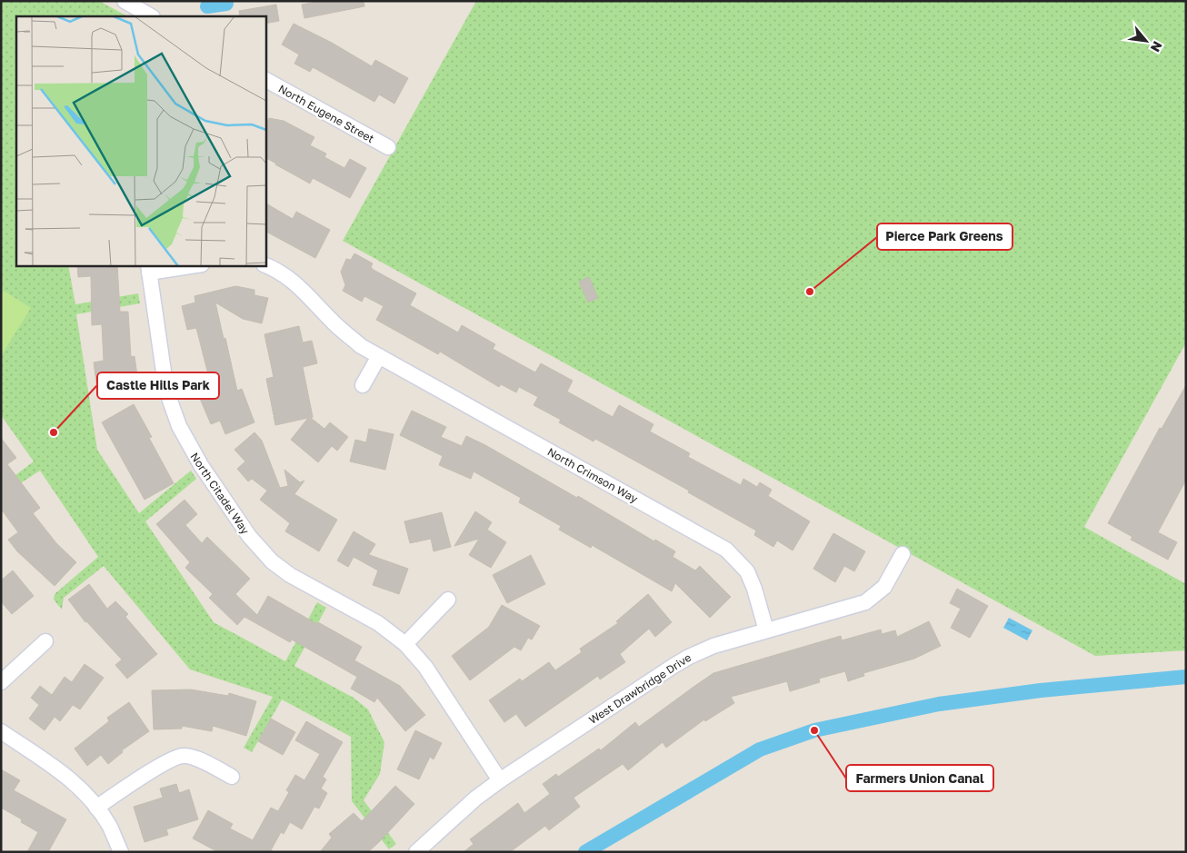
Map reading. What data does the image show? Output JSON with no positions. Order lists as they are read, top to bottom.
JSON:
{
  "streets": {
    "street": [
      "North Eugene Street",
      "North Crimson Way",
      "North Citadel Way",
      "West Drawbridge Drive"
    ]
  },
  "crossings": [
    ["North Crimson Way", "West Drawbridge Drive"],
    ["North Citadel Way", "West Drawbridge Drive"]
  ],
  "places": ["Pierce Park Greens", "Castle Hills Park", "Farmers Union Canal"],
  "north": "bottom right"
}
